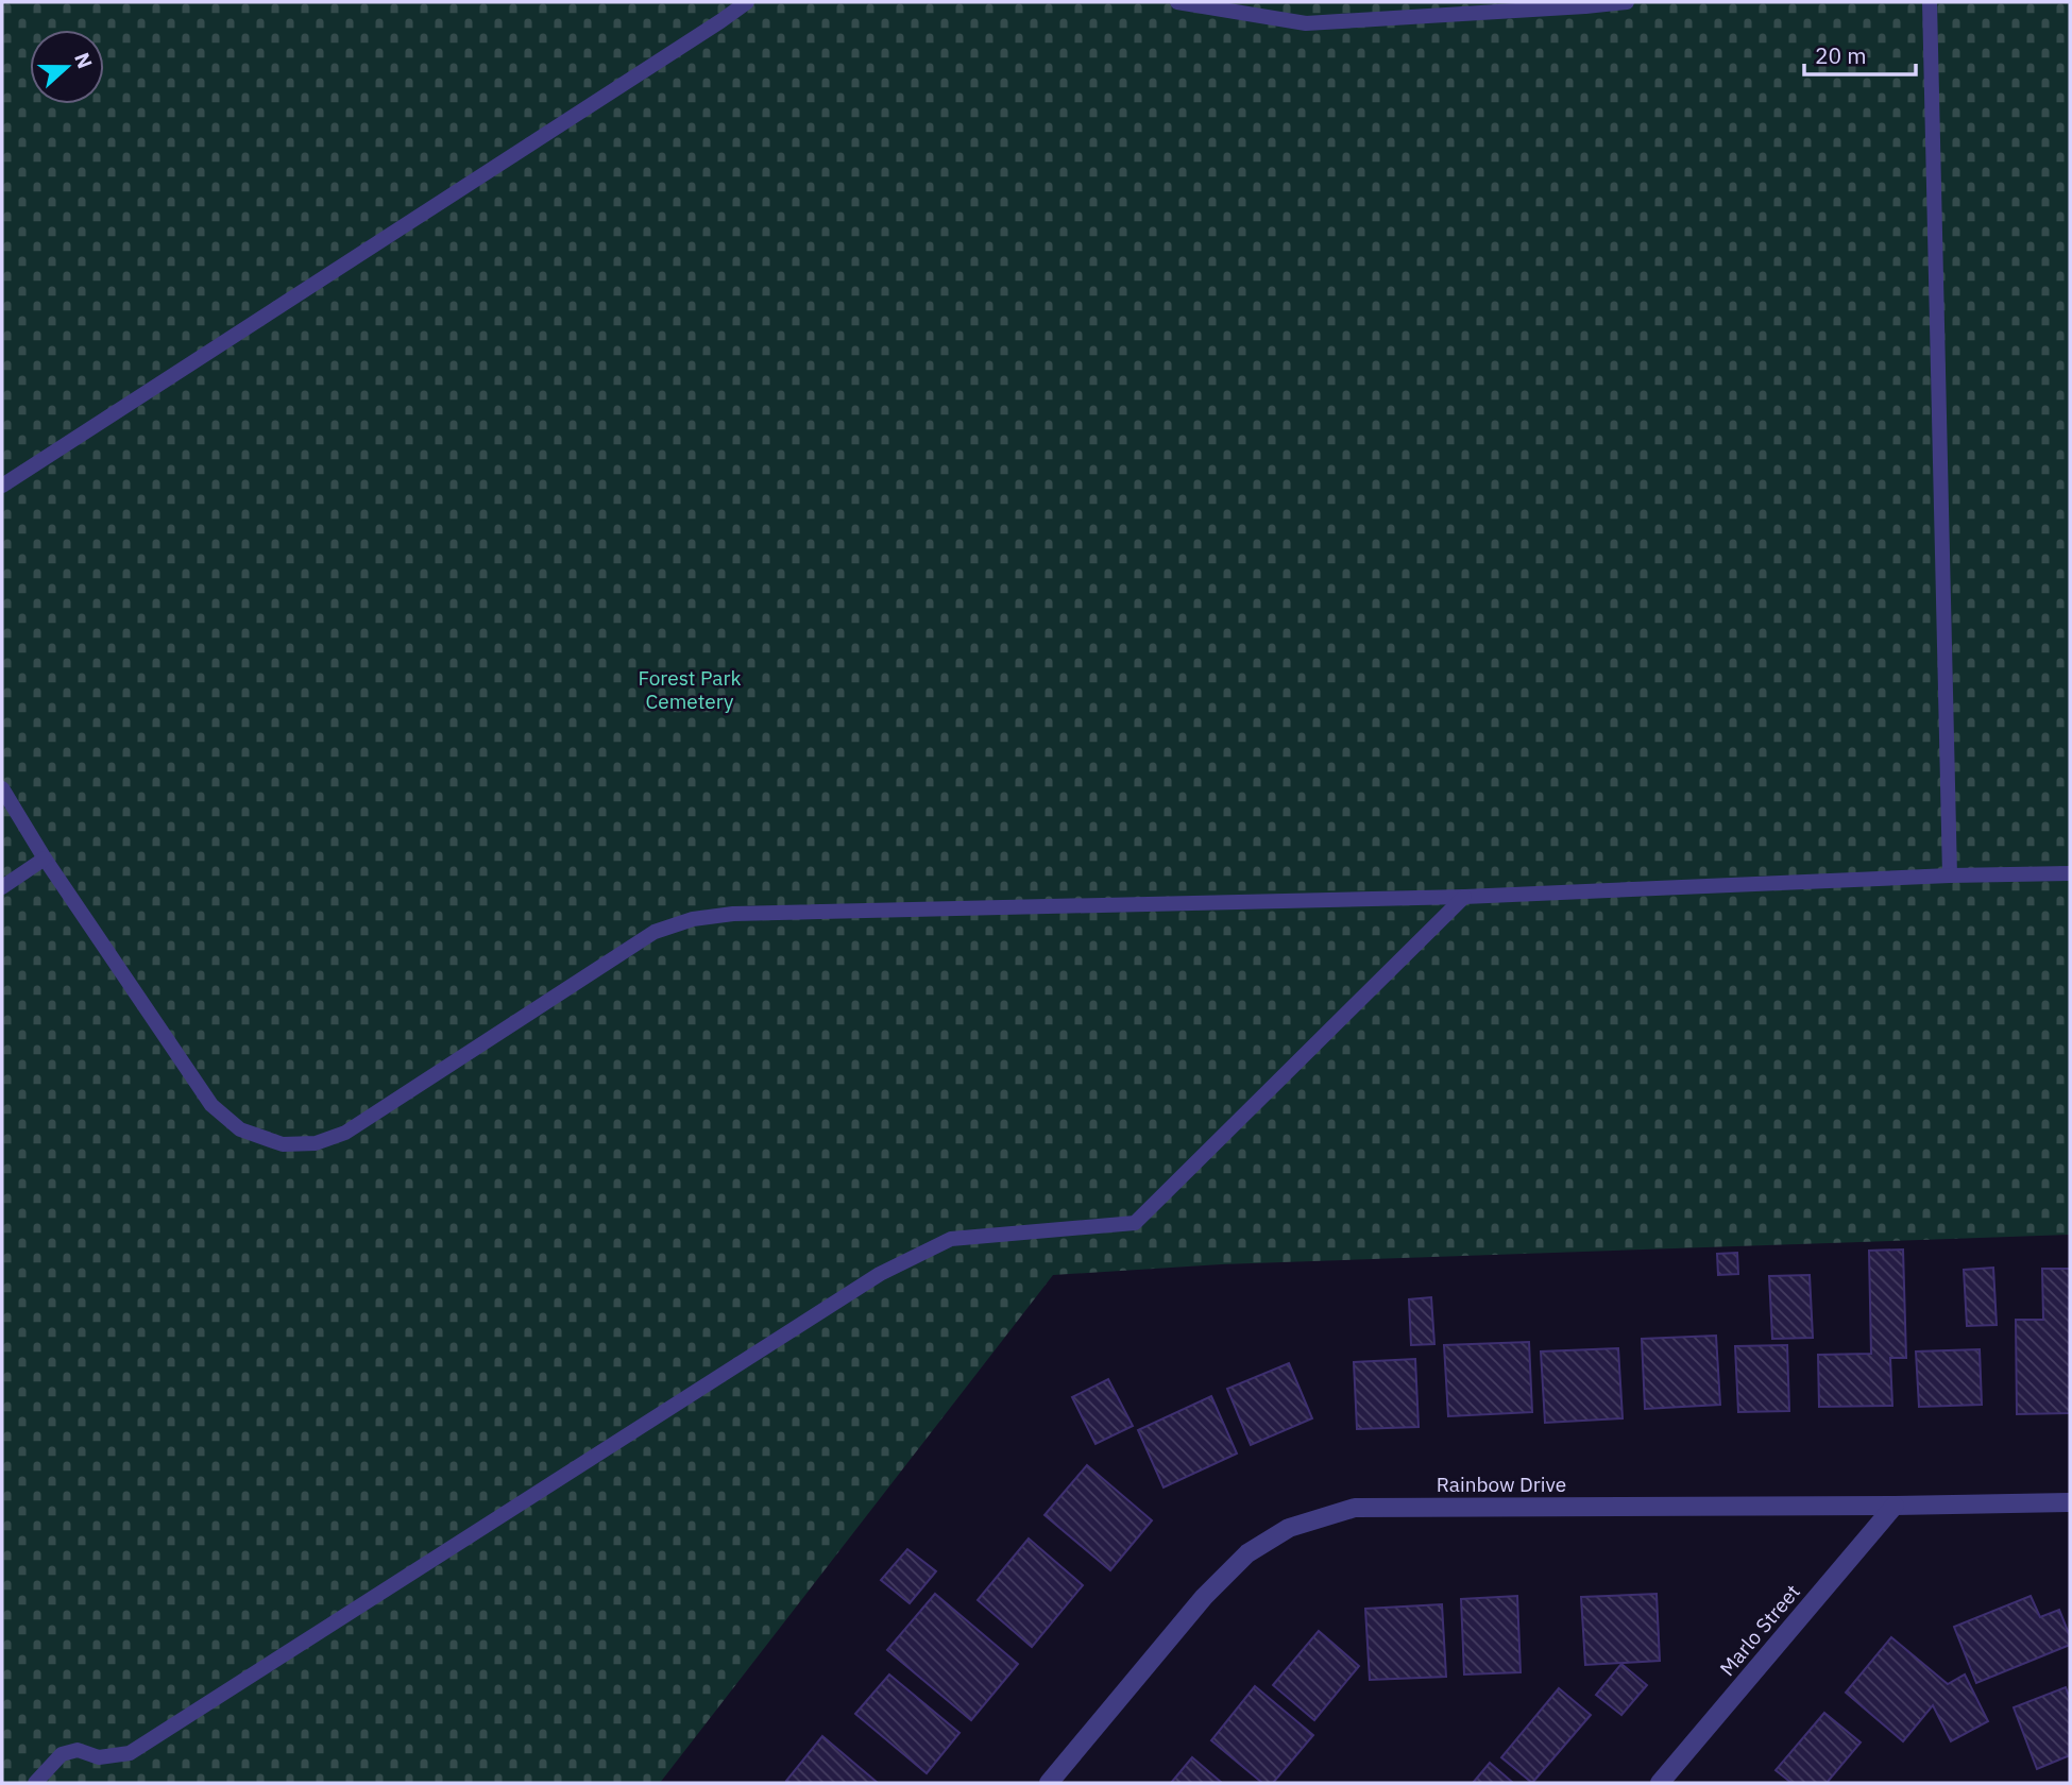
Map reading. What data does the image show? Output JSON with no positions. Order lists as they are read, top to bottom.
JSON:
{
  "streets": {
    "street": ["Rainbow Drive", "Marlo Street"]
  },
  "crossings": [
    ["Rainbow Drive", "Marlo Street"]
  ],
  "parks": ["Forest Park Cemetery"],
  "scale_bar": "20 m",
  "north": "right"
}
